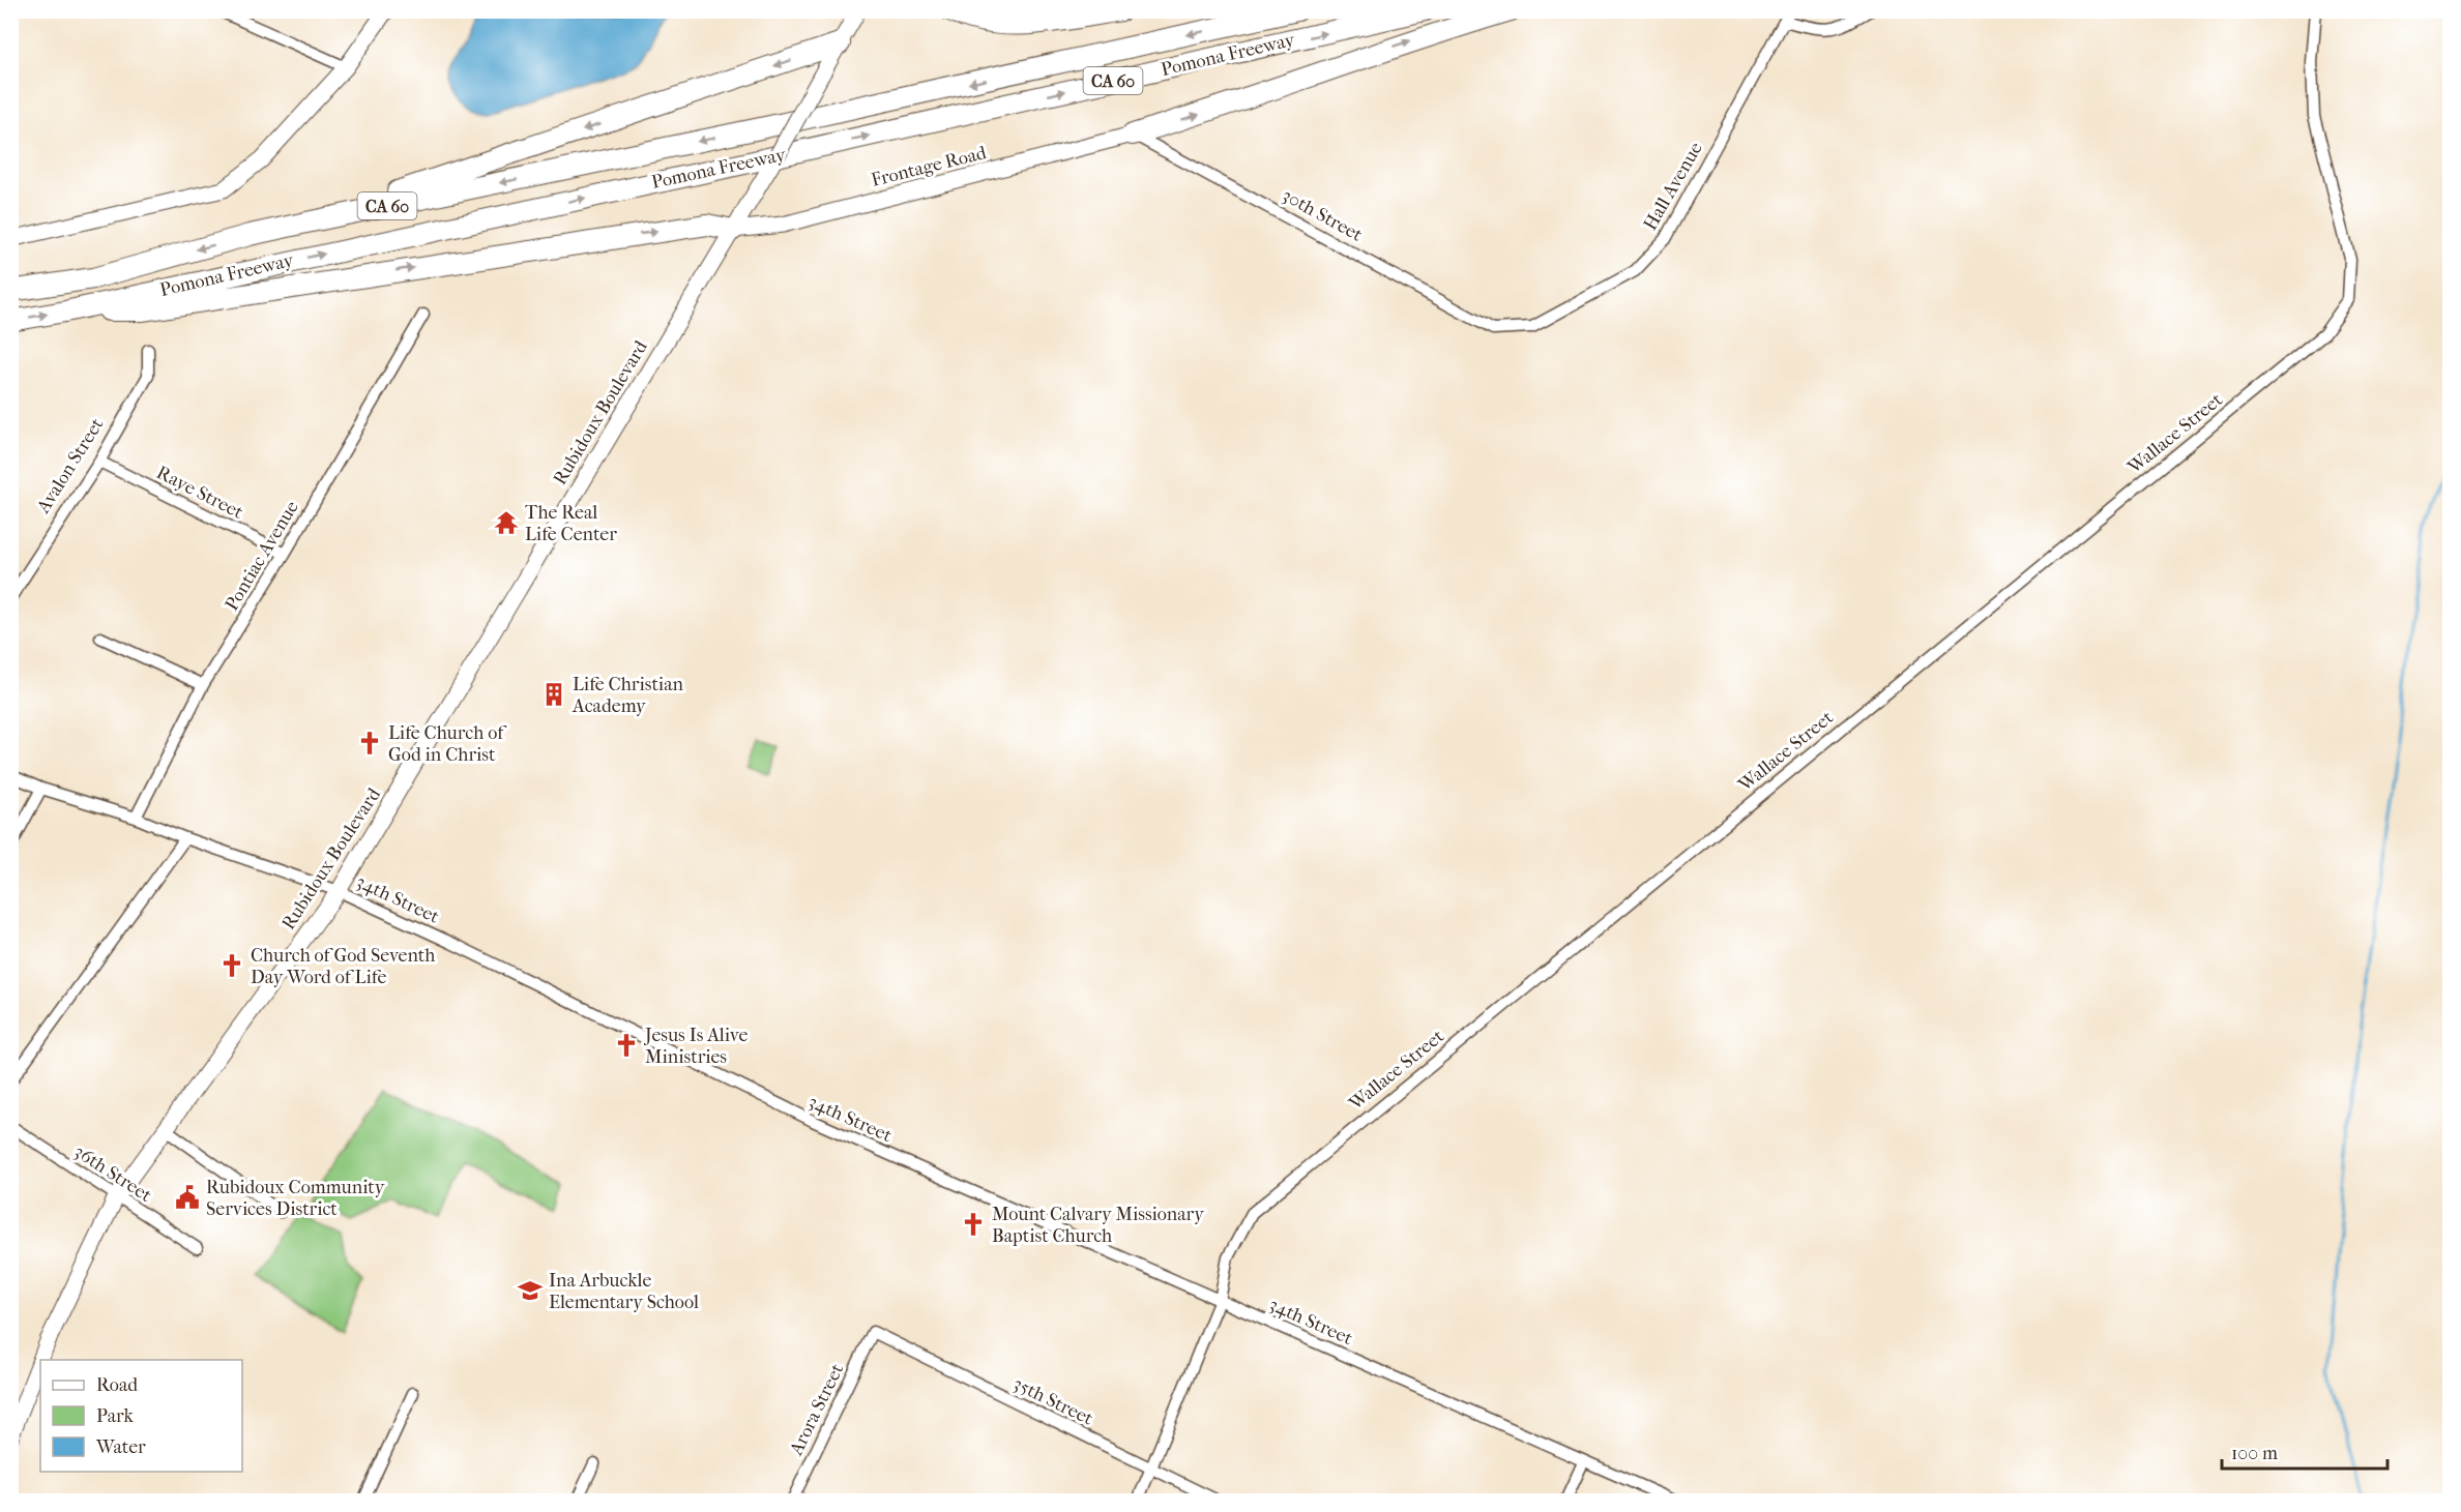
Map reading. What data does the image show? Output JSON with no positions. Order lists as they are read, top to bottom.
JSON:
{
  "streets": {
    "highway": ["Pomona Freeway", "CA 60"],
    "main road": ["Frontage Road", "Rubidoux Boulevard"],
    "street": [
      "Hall Avenue",
      "30th Street",
      "Wallace Street",
      "Avalon Street",
      "Raye Street",
      "Pontiac Avenue",
      "34th Street",
      "36th Street",
      "35th Street",
      "Arora Street"
    ]
  },
  "crossings": [
    ["Frontage Road", "30th Street"],
    ["Frontage Road", "Rubidoux Boulevard"],
    ["Hall Avenue", "30th Street"],
    ["Rubidoux Boulevard", "34th Street"],
    ["Rubidoux Boulevard", "36th Street"],
    ["Wallace Street", "34th Street"],
    ["Wallace Street", "35th Street"],
    ["Avalon Street", "Raye Street"],
    ["Raye Street", "Pontiac Avenue"],
    ["Pontiac Avenue", "34th Street"],
    ["35th Street", "Arora Street"]
  ],
  "places": {
    "temple": ["The Real Life Center"],
    "building": ["Life Christian Academy"],
    "church": [
      "Life Church of God in Christ",
      "Church of God Seventh Day Word of Life",
      "Jesus Is Alive Ministries",
      "Mount Calvary Missionary Baptist Church"
    ],
    "public building": ["Rubidoux Community Services District"],
    "school or university": ["Ina Arbuckle Elementary School"]
  },
  "legend": ["Road", "Park", "Water"],
  "scale_bar": "100 m"
}
